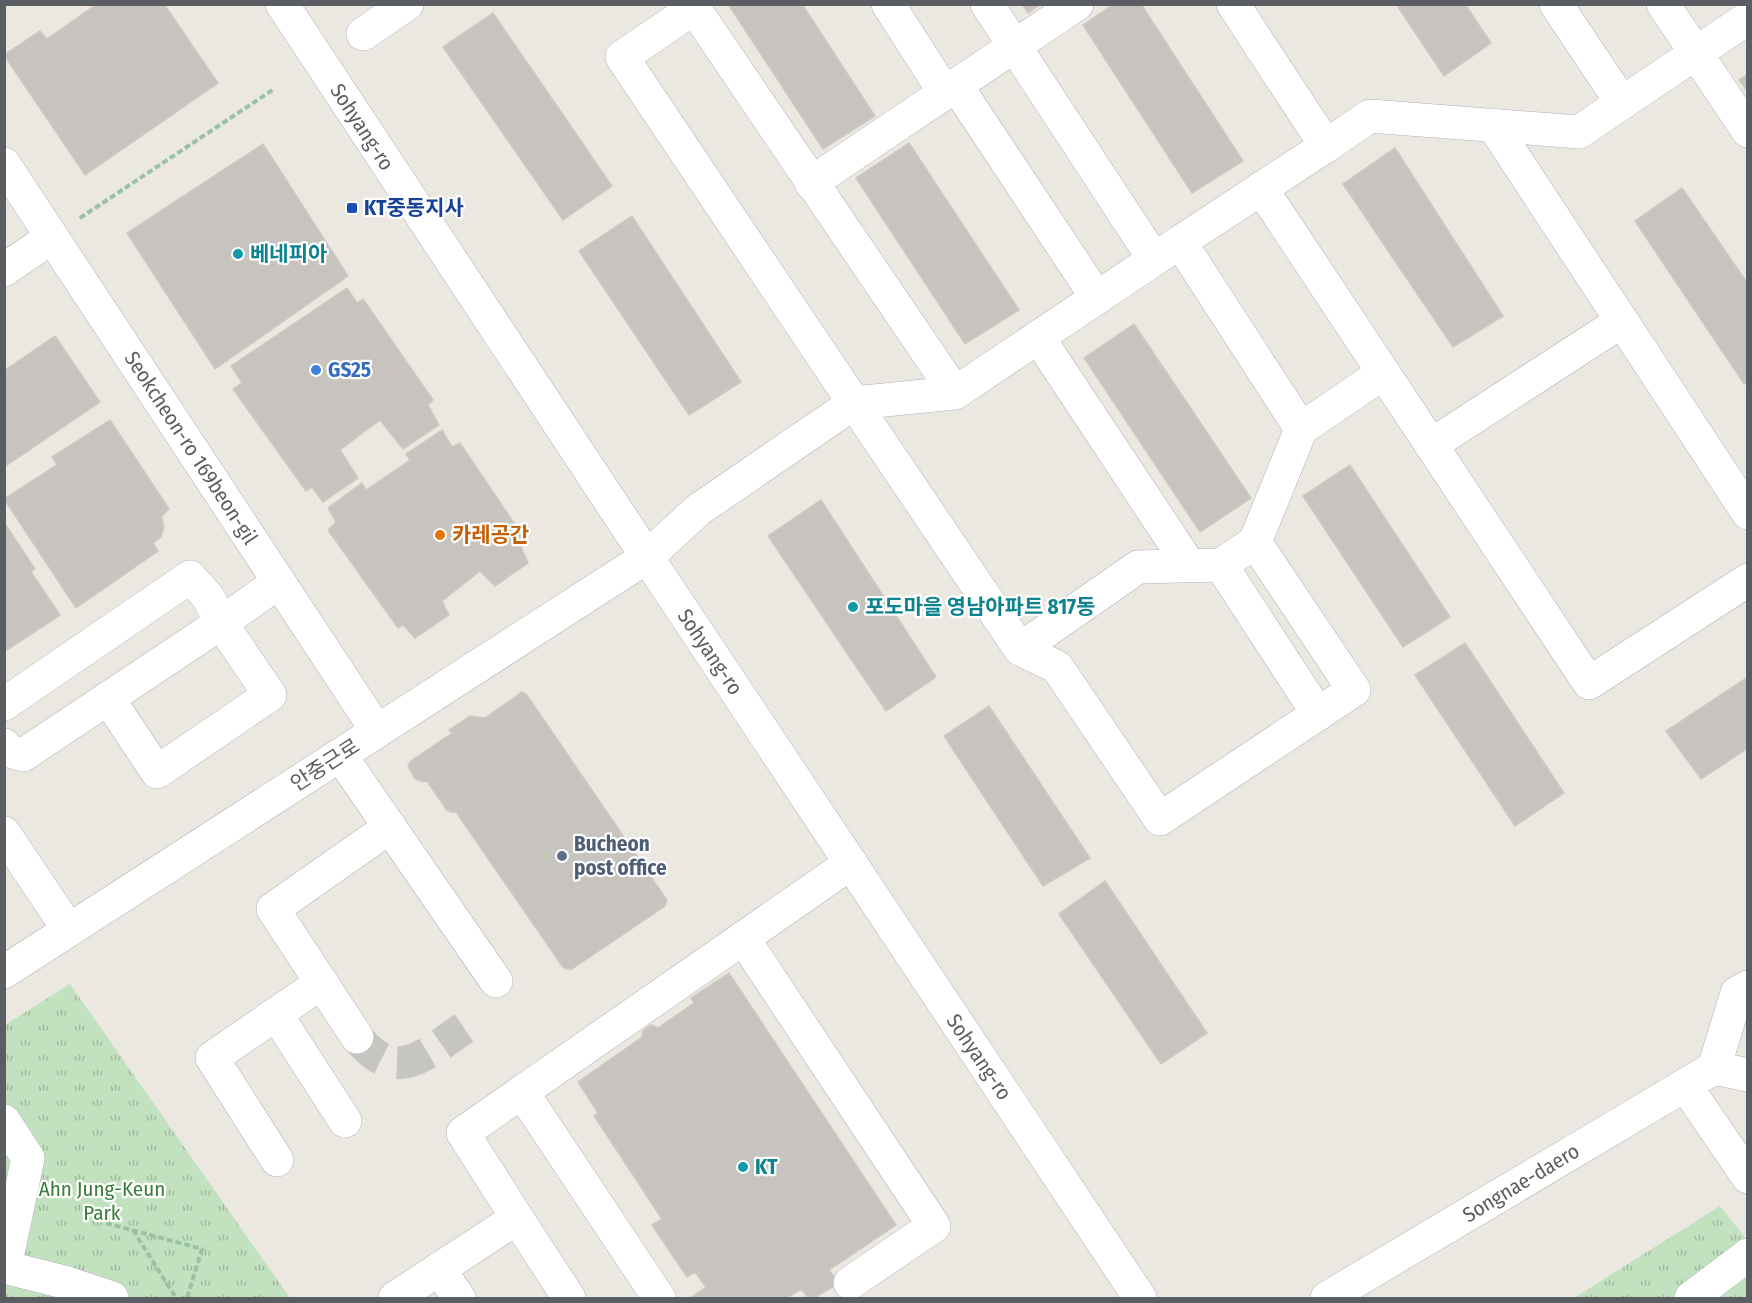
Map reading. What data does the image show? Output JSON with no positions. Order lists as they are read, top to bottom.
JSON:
{
  "streets": {
    "street": [
      "Sohyang-ro",
      "Seokcheon-ro 169beon-gil",
      "안중근로",
      "Songnae-daero"
    ]
  },
  "crossings": [
    ["Sohyang-ro", "안중근로"],
    ["Seokcheon-ro 169beon-gil", "안중근로"]
  ],
  "parks": ["Ahn Jung-Keun Park"],
  "places": {
    "transit": ["KT중동지사"],
    "other": [
      "베네피아",
      "GS25",
      "카레공간",
      "포도마을 영남아파트 817동",
      "Bucheon post office",
      "KT"
    ]
  }
}
